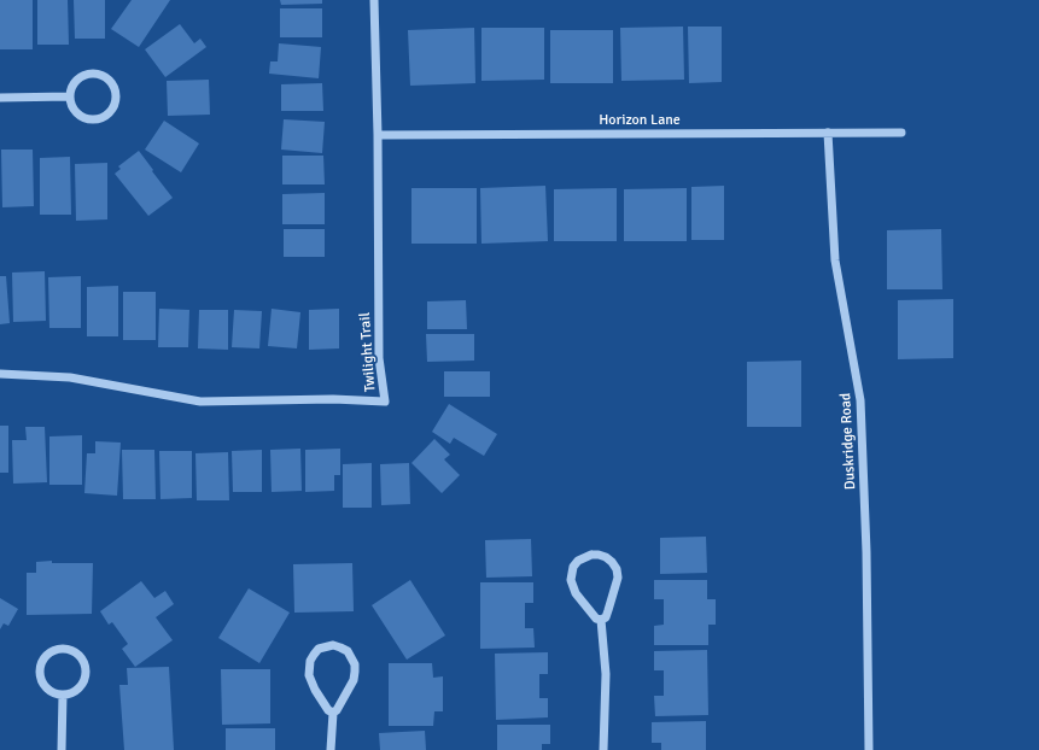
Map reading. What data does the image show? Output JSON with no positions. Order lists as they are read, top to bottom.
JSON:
{
  "streets": {
    "street": ["Horizon Lane", "Twilight Trail", "Duskridge Road"]
  },
  "crossings": [
    ["Horizon Lane", "Twilight Trail"],
    ["Horizon Lane", "Duskridge Road"]
  ]
}
